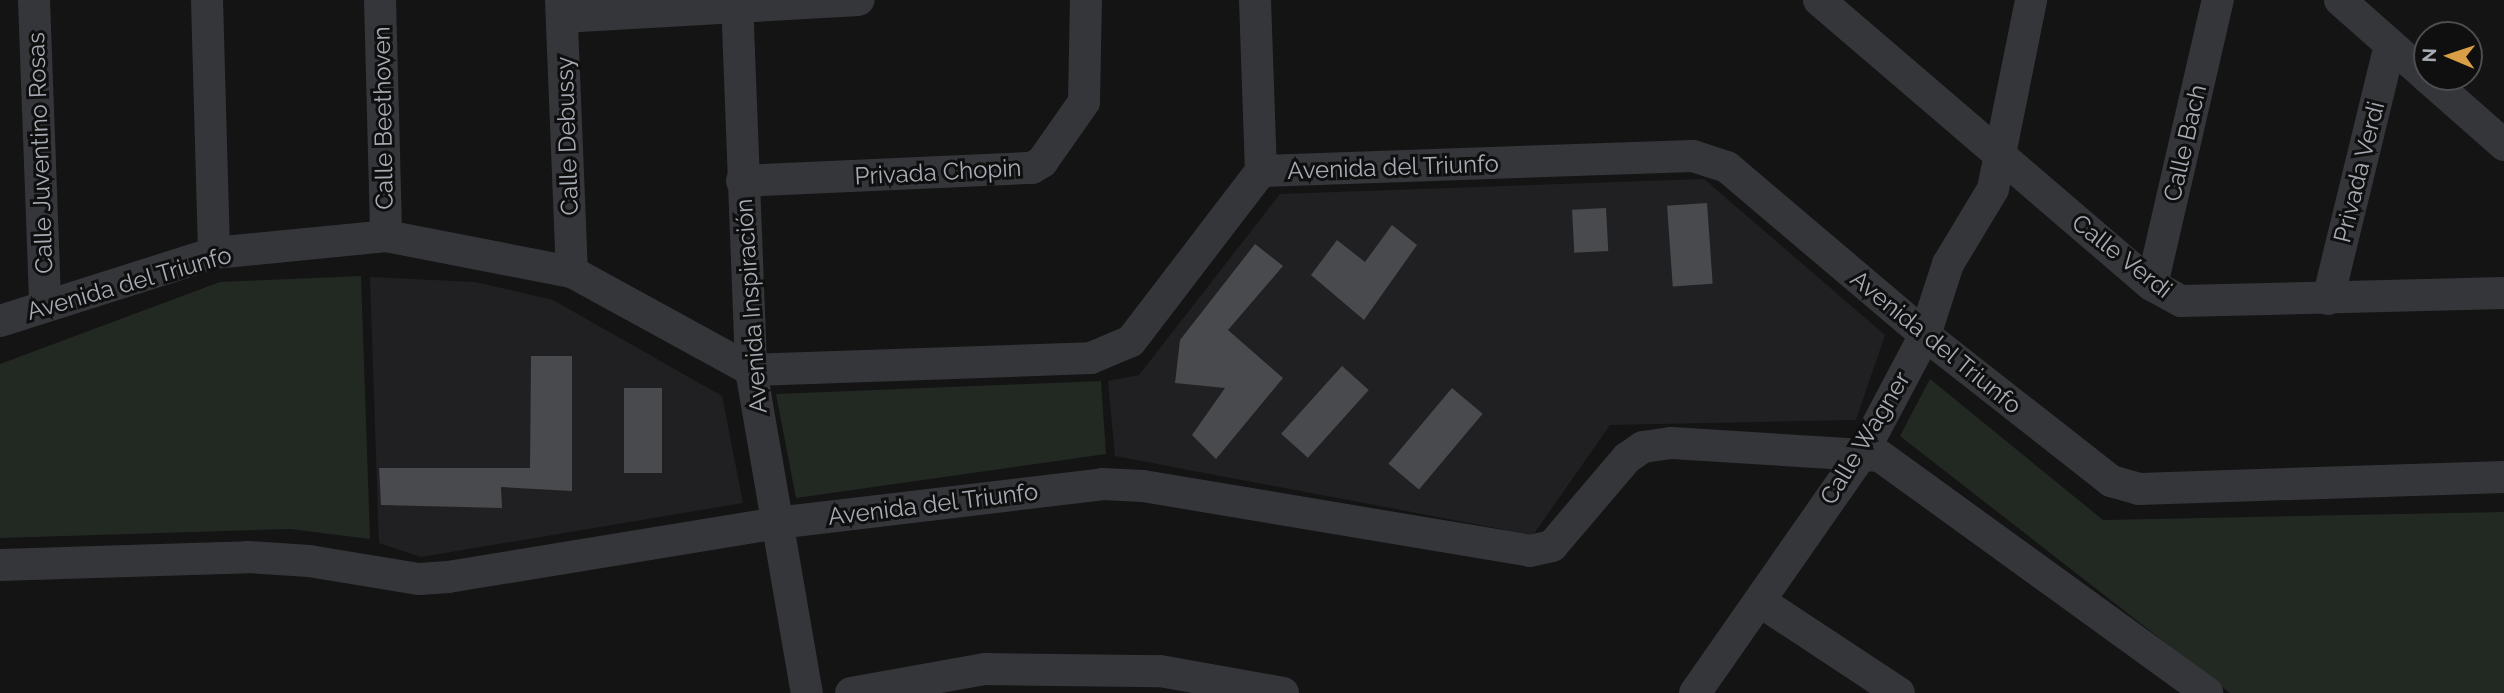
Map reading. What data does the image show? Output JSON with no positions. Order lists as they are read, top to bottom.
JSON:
{
  "streets": {
    "street": [
      "Calle Beethoven",
      "Calle Debussy",
      "Calle Bach",
      "Calle Juventino Rosas",
      "Avenida del Triunfo",
      "Privada Chopin",
      "Privada Verdi",
      "Calle Verdi",
      "Avenida Inspiración",
      "Calle Wagner"
    ]
  },
  "crossings": [
    ["Calle Beethoven", "Avenida del Triunfo"],
    ["Calle Debussy", "Avenida del Triunfo"],
    ["Calle Bach", "Calle Verdi"],
    ["Calle Juventino Rosas", "Avenida del Triunfo"],
    ["Avenida del Triunfo", "Avenida Inspiración"],
    ["Avenida del Triunfo", "Calle Wagner"],
    ["Privada Chopin", "Avenida Inspiración"],
    ["Privada Verdi", "Calle Verdi"],
    ["Calle Verdi", "Calle Wagner"]
  ],
  "north": "left"
}
